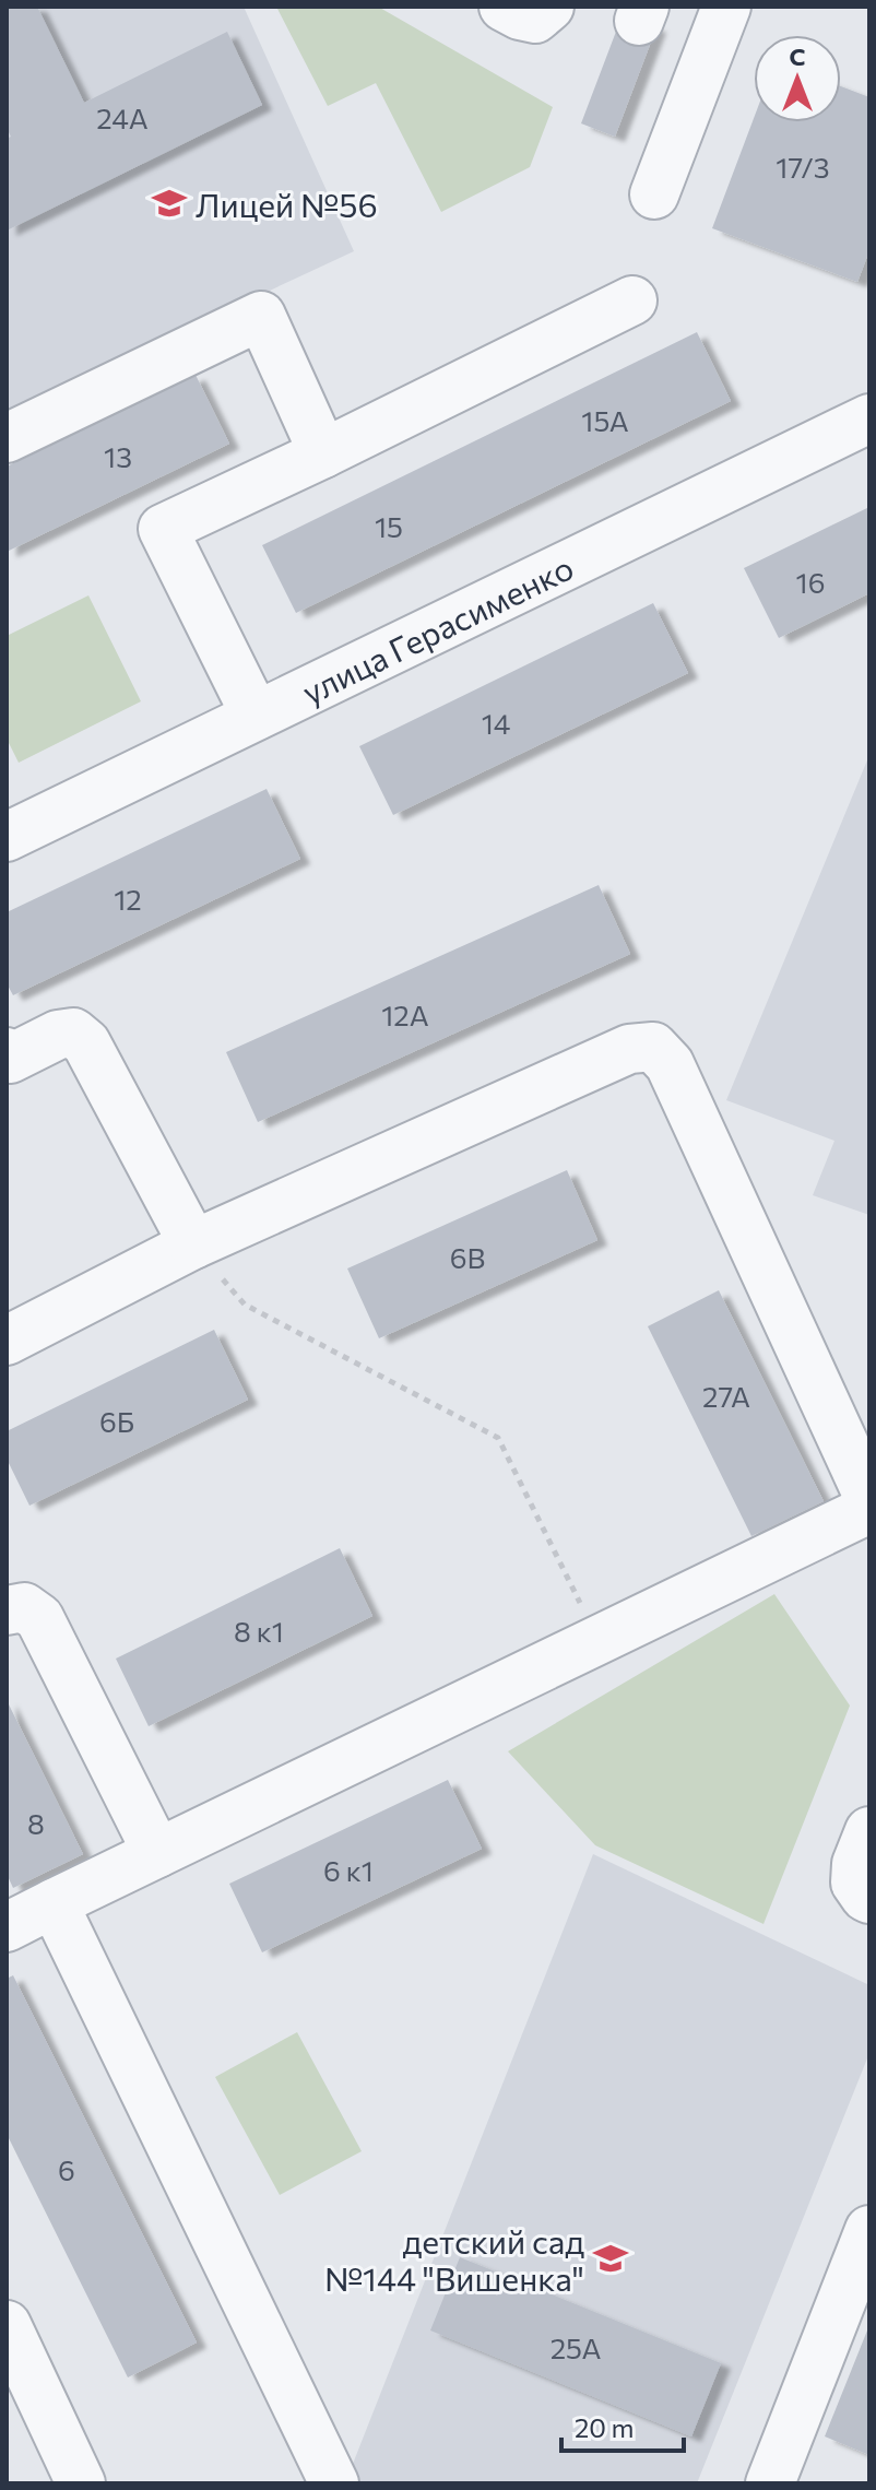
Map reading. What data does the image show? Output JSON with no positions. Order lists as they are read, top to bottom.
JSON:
{
  "streets": {
    "street": ["улица Герасименко"]
  },
  "places": {
    "school or university": ["Лицей №56", "детский сад №144 \"Вишенка\""]
  },
  "house_numbers": [
    "24А",
    "17/3",
    "15А",
    "13",
    "15",
    "16",
    "14",
    "12",
    "12А",
    "6В",
    "27А",
    "6Б",
    "8 к1",
    "8",
    "6 к1",
    "6",
    "25А"
  ],
  "scale_bar": "20 m",
  "north": "top"
}
